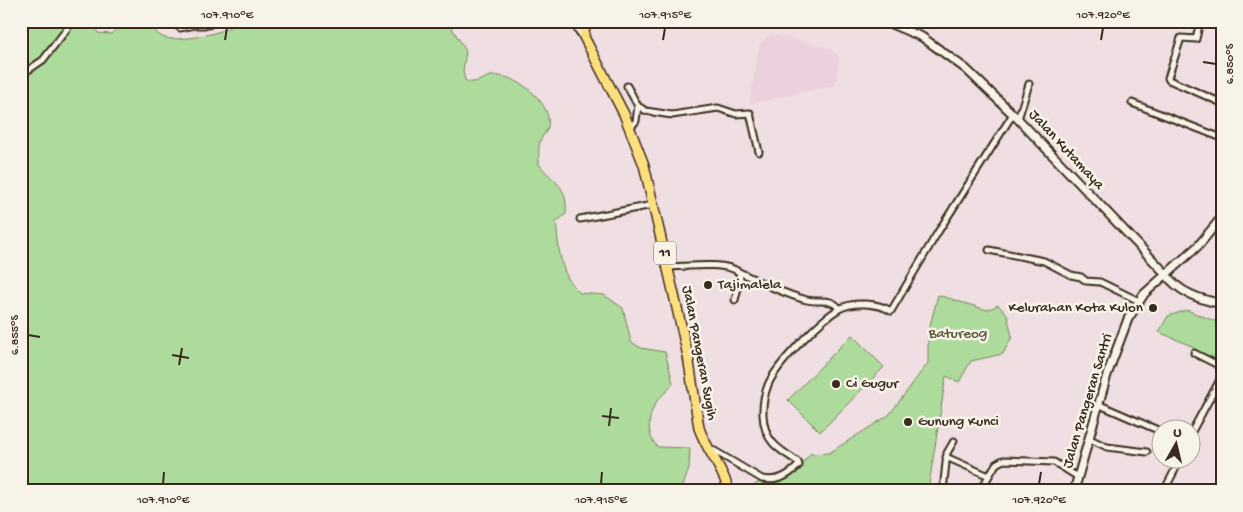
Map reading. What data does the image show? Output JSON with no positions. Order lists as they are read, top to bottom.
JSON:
{
  "streets": {
    "highway": ["11", "Jalan Pangeran Sugih"],
    "main road": ["Jalan Kutamaya", "Jalan Pangeran Santri"]
  },
  "crossings": [
    ["Jalan Kutamaya", "Jalan Pangeran Santri"]
  ],
  "parks": ["Batureog"],
  "places": [
    "Tajimalela",
    "Kelurahan Kota Kulon",
    "Ci Gugur",
    "Gunung Kunci"
  ],
  "north": "top",
  "coordinates": [
    "107.910°E",
    "107.915°E",
    "107.920°E",
    "6.850°S",
    "6.855°S"
  ]
}
